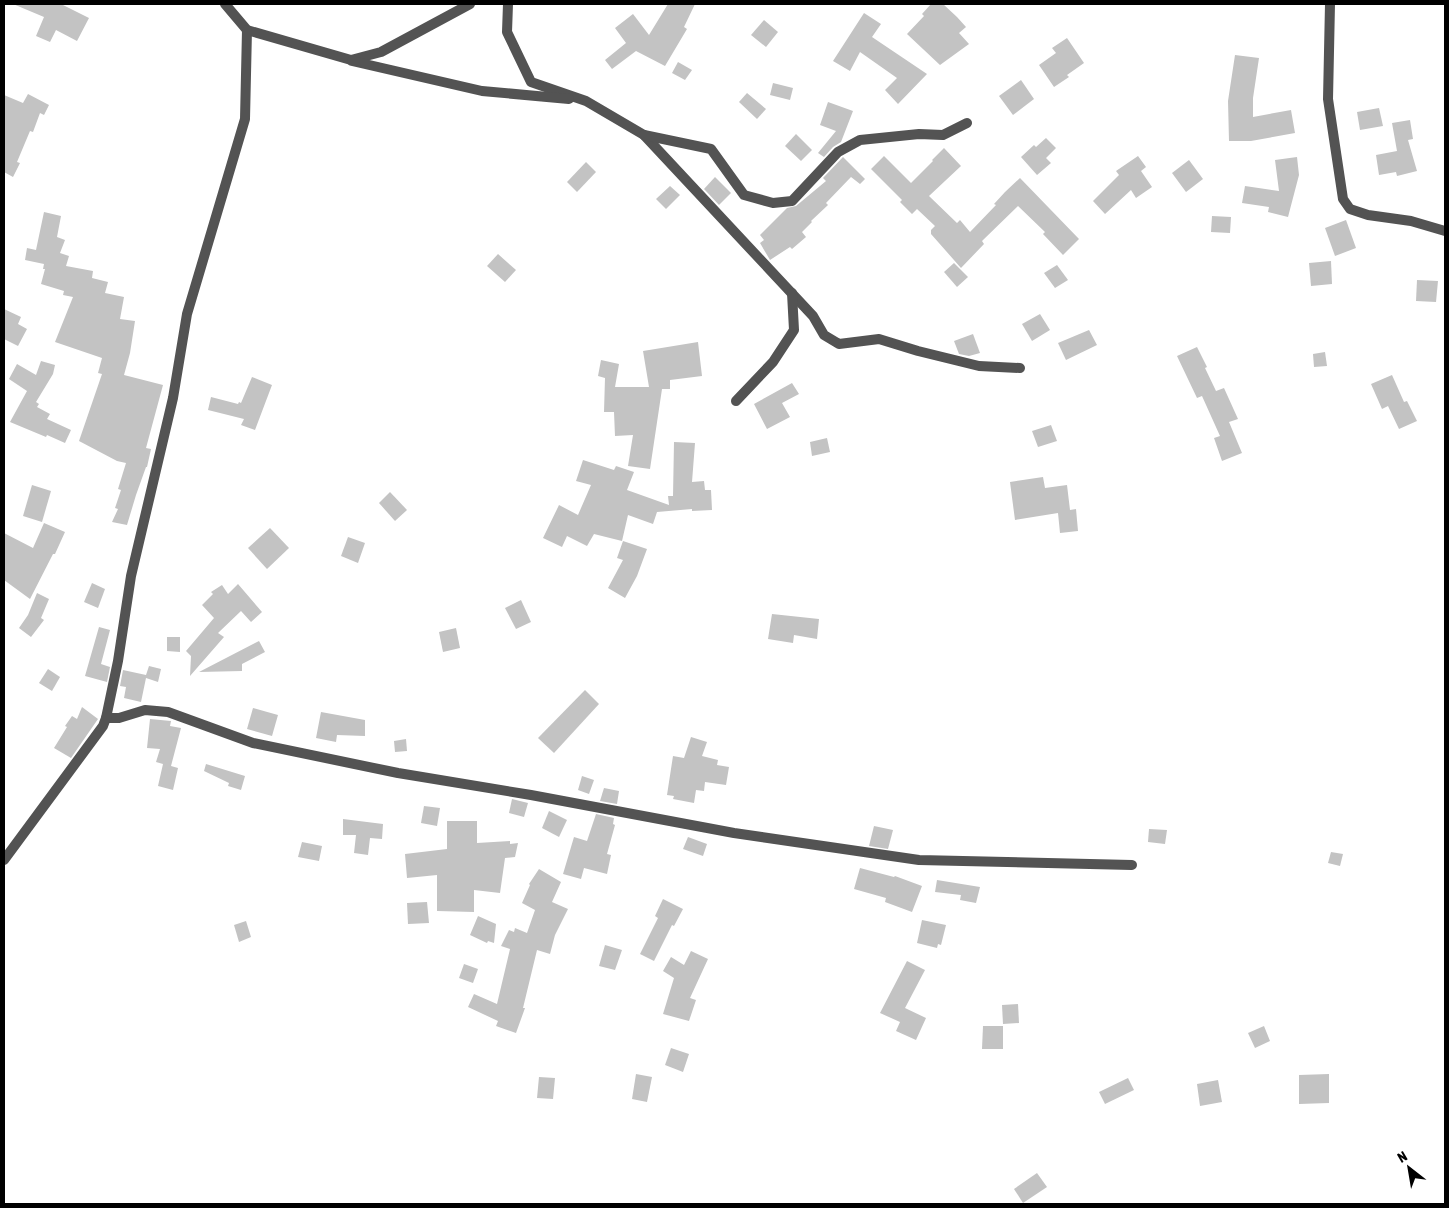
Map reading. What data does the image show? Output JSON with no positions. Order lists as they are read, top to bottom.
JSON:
{
  "north": "top left"
}
